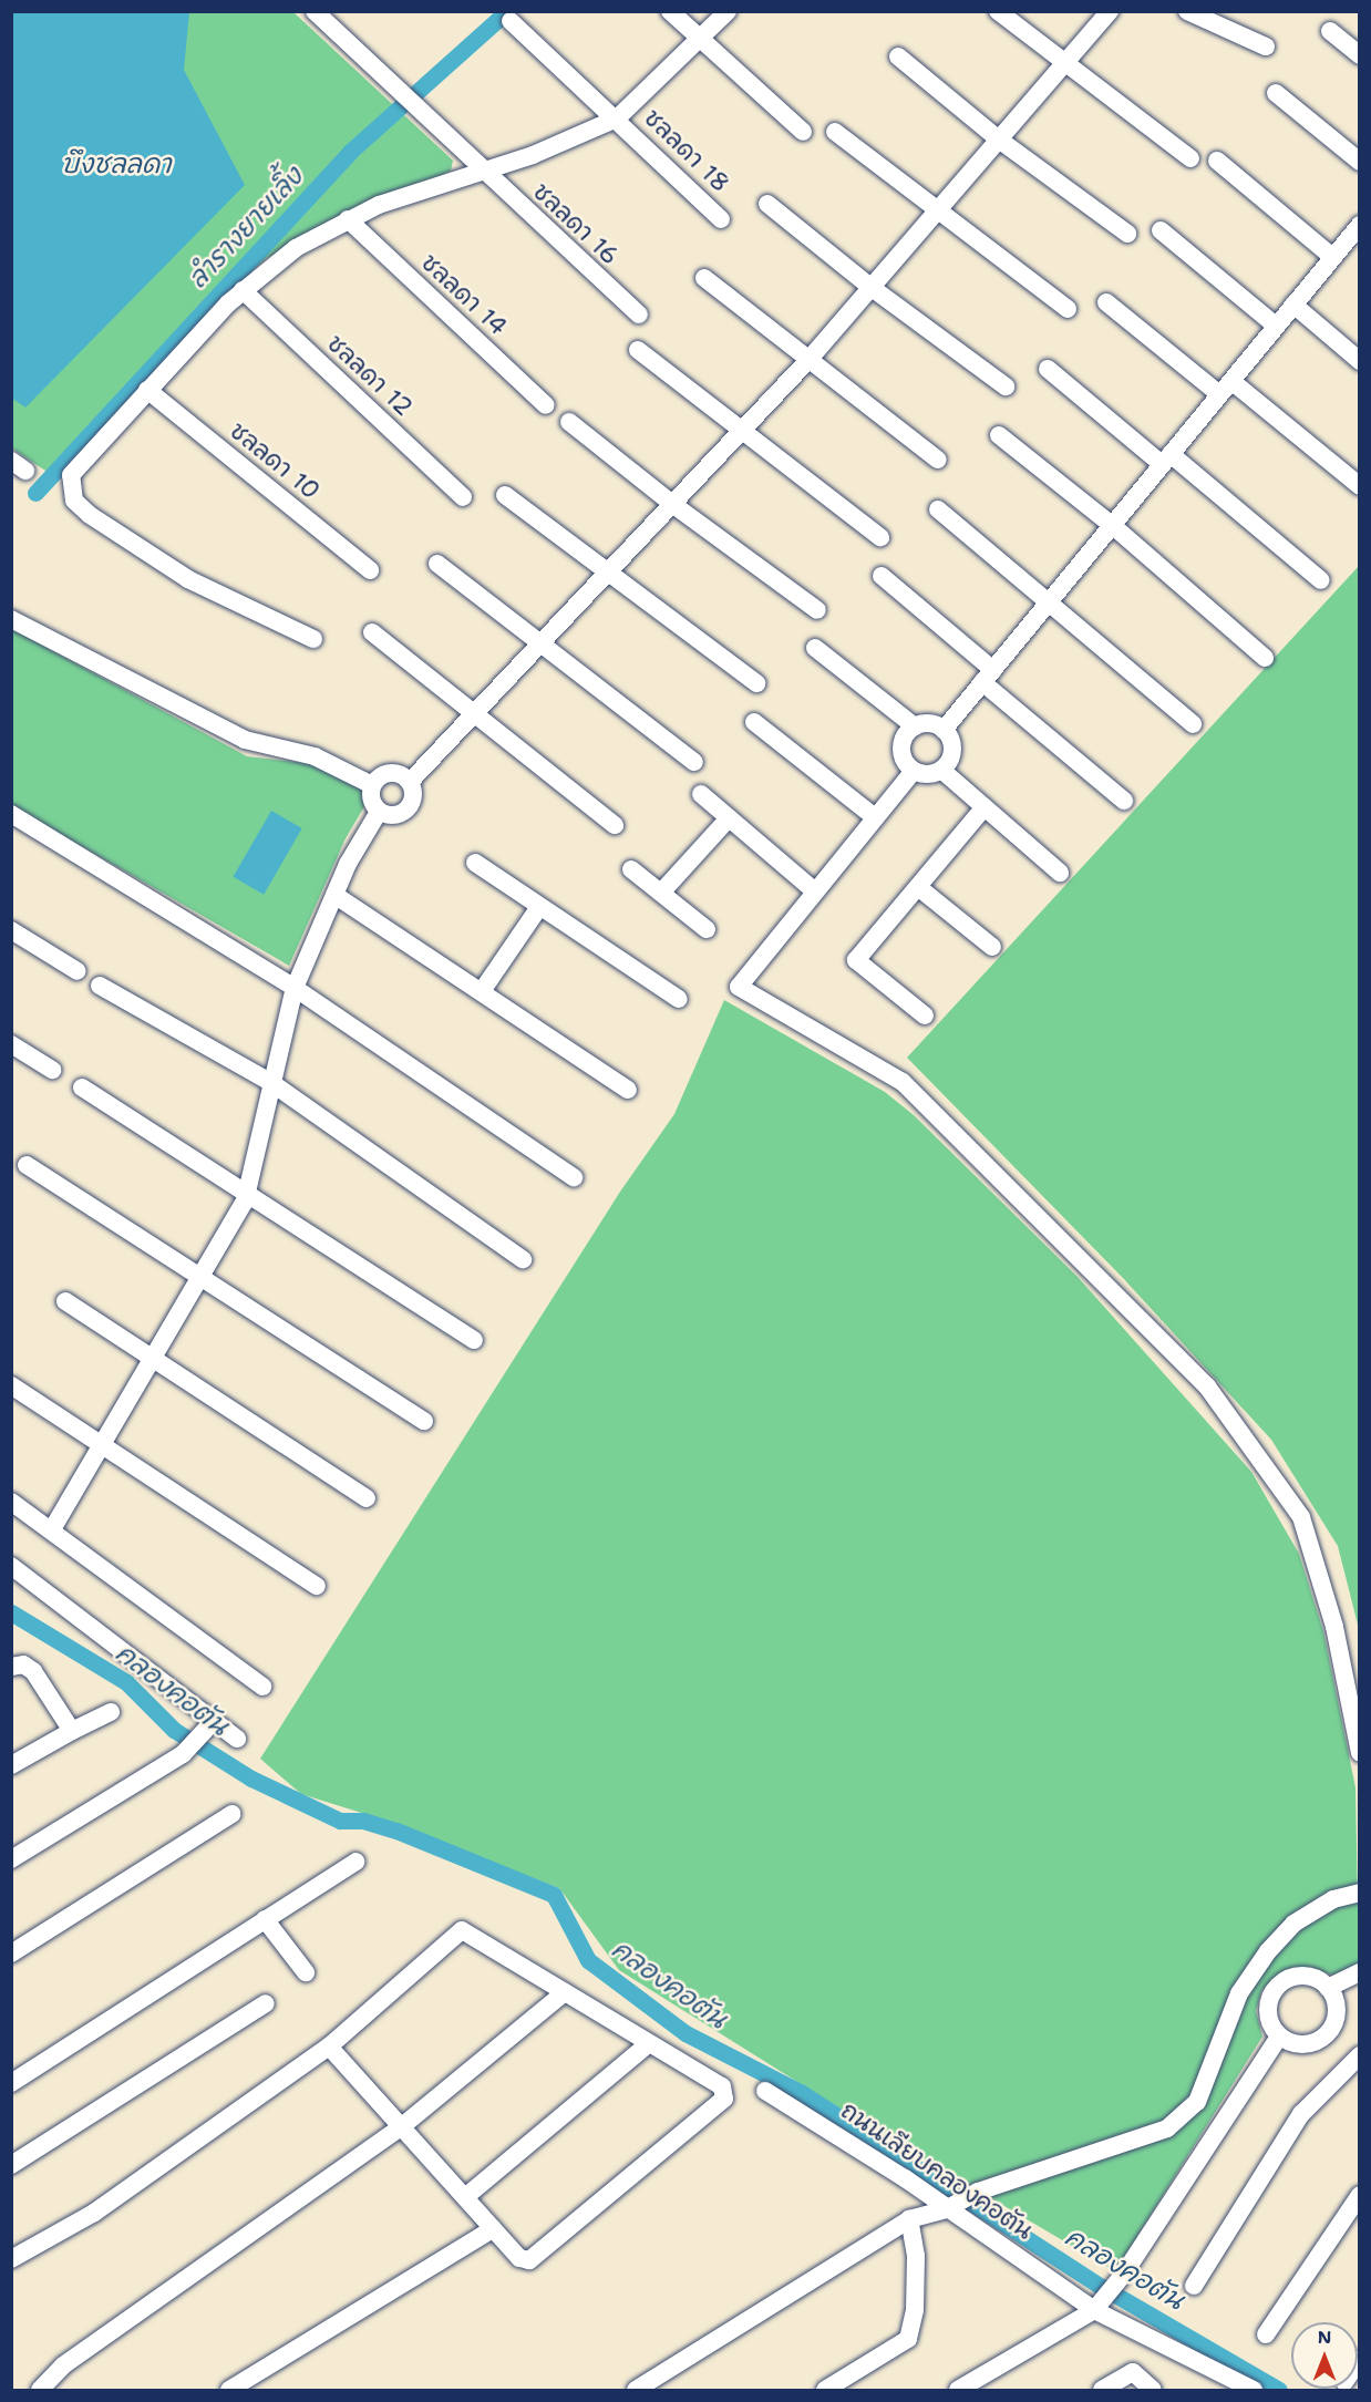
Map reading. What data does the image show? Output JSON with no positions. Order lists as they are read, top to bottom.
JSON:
{
  "streets": {
    "street": [
      "ชลลดา 18",
      "ชลลดา 16",
      "ชลลดา 14",
      "ชลลดา 12",
      "ชลลดา 10",
      "ถนนเลียบคลองคอตัน"
    ]
  },
  "water": ["บึงชลลดา", "ลำรางยายเลิ้ง", "คลองคอตัน"],
  "north": "top"
}
